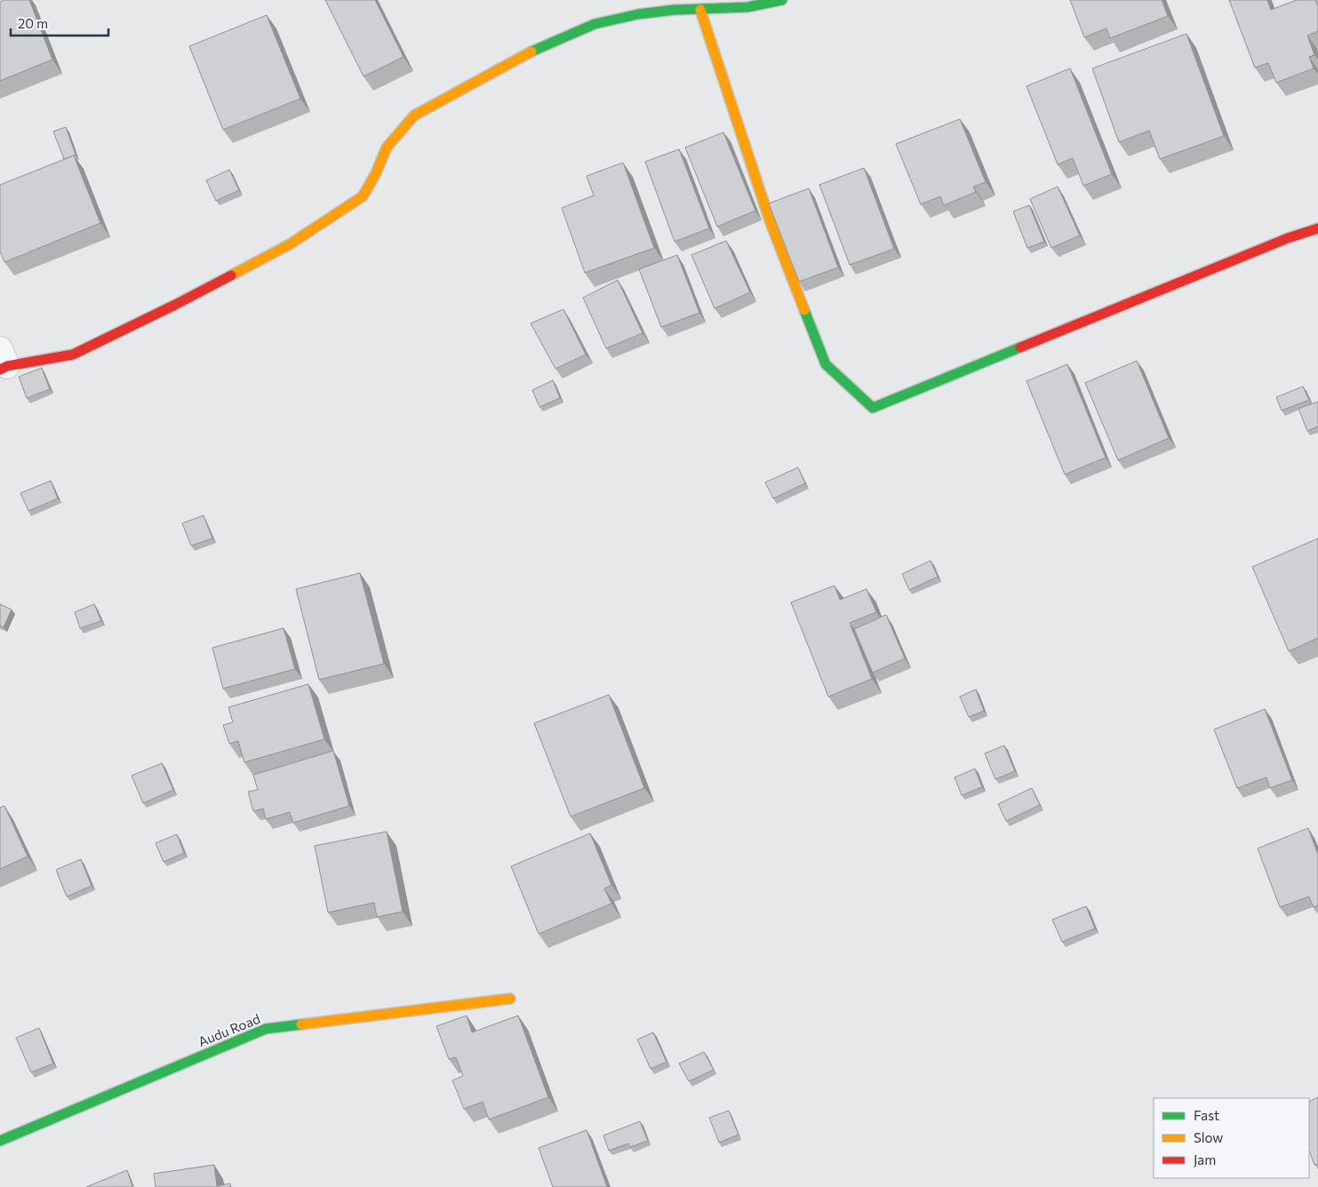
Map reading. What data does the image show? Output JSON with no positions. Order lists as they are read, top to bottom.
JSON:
{
  "streets": {
    "street": ["Audu Road"]
  },
  "legend": ["Fast", "Slow", "Jam"],
  "scale_bar": "20 m"
}
